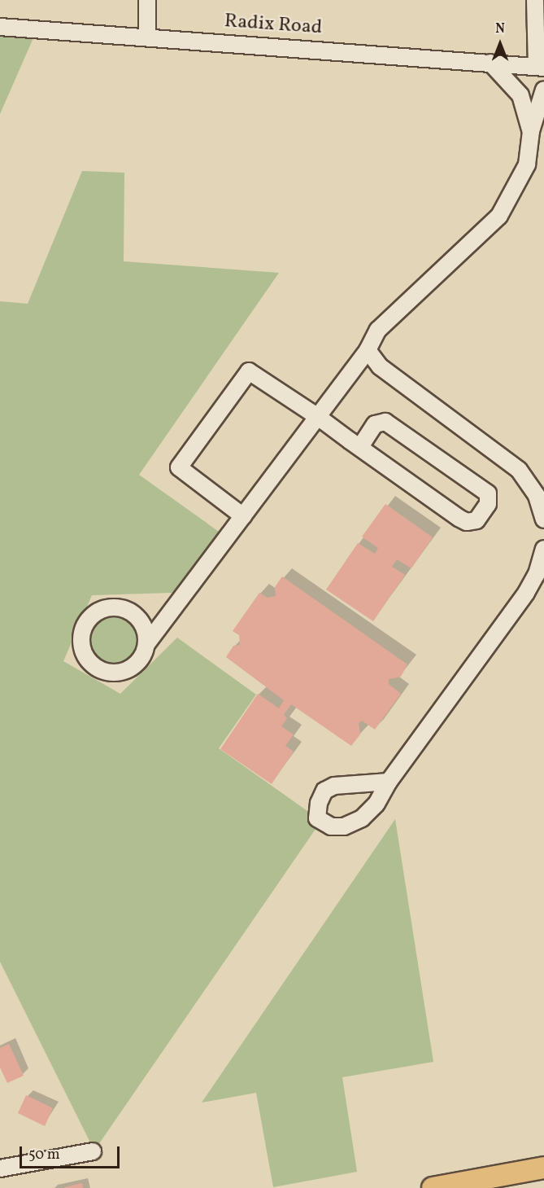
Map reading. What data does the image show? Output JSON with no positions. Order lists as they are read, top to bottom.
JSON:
{
  "streets": {
    "street": ["Radix Road"]
  },
  "scale_bar": "50 m",
  "north": "top"
}
